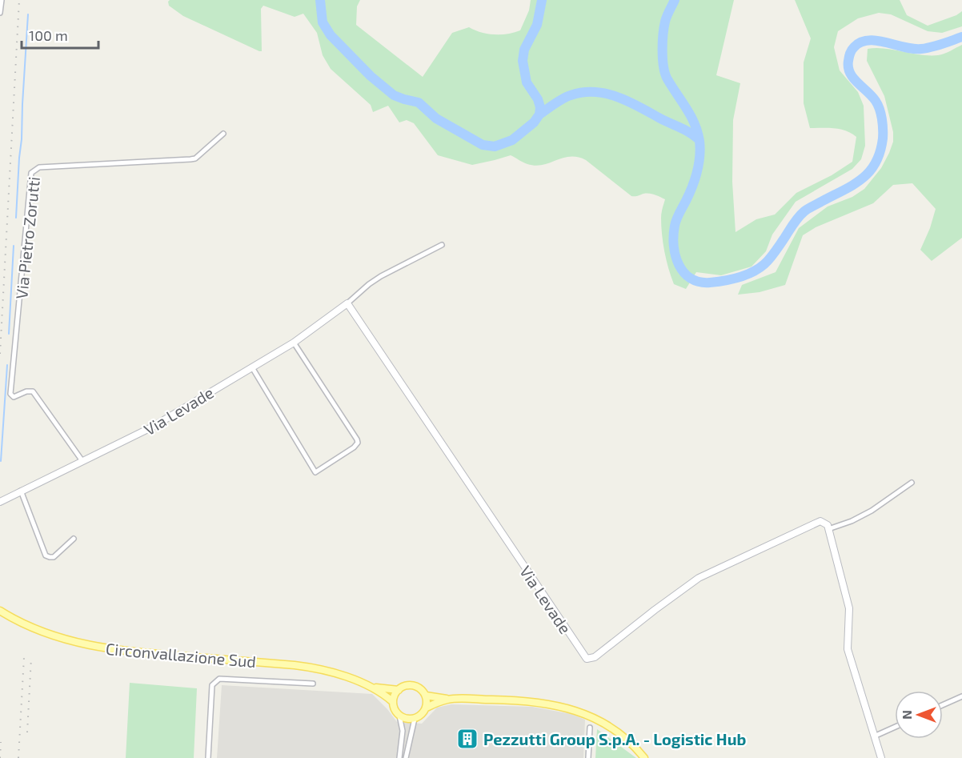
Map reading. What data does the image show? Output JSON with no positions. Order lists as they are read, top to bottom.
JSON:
{
  "streets": {
    "main road": ["Circonvallazione Sud"],
    "street": ["Via Pietro Zorutti", "Via Levade"]
  },
  "crossings": [
    ["Via Pietro Zorutti", "Via Levade"]
  ],
  "places": {
    "building": ["Pezzutti Group S.p.A. - Logistic Hub"]
  },
  "scale_bar": "100 m",
  "north": "left"
}
